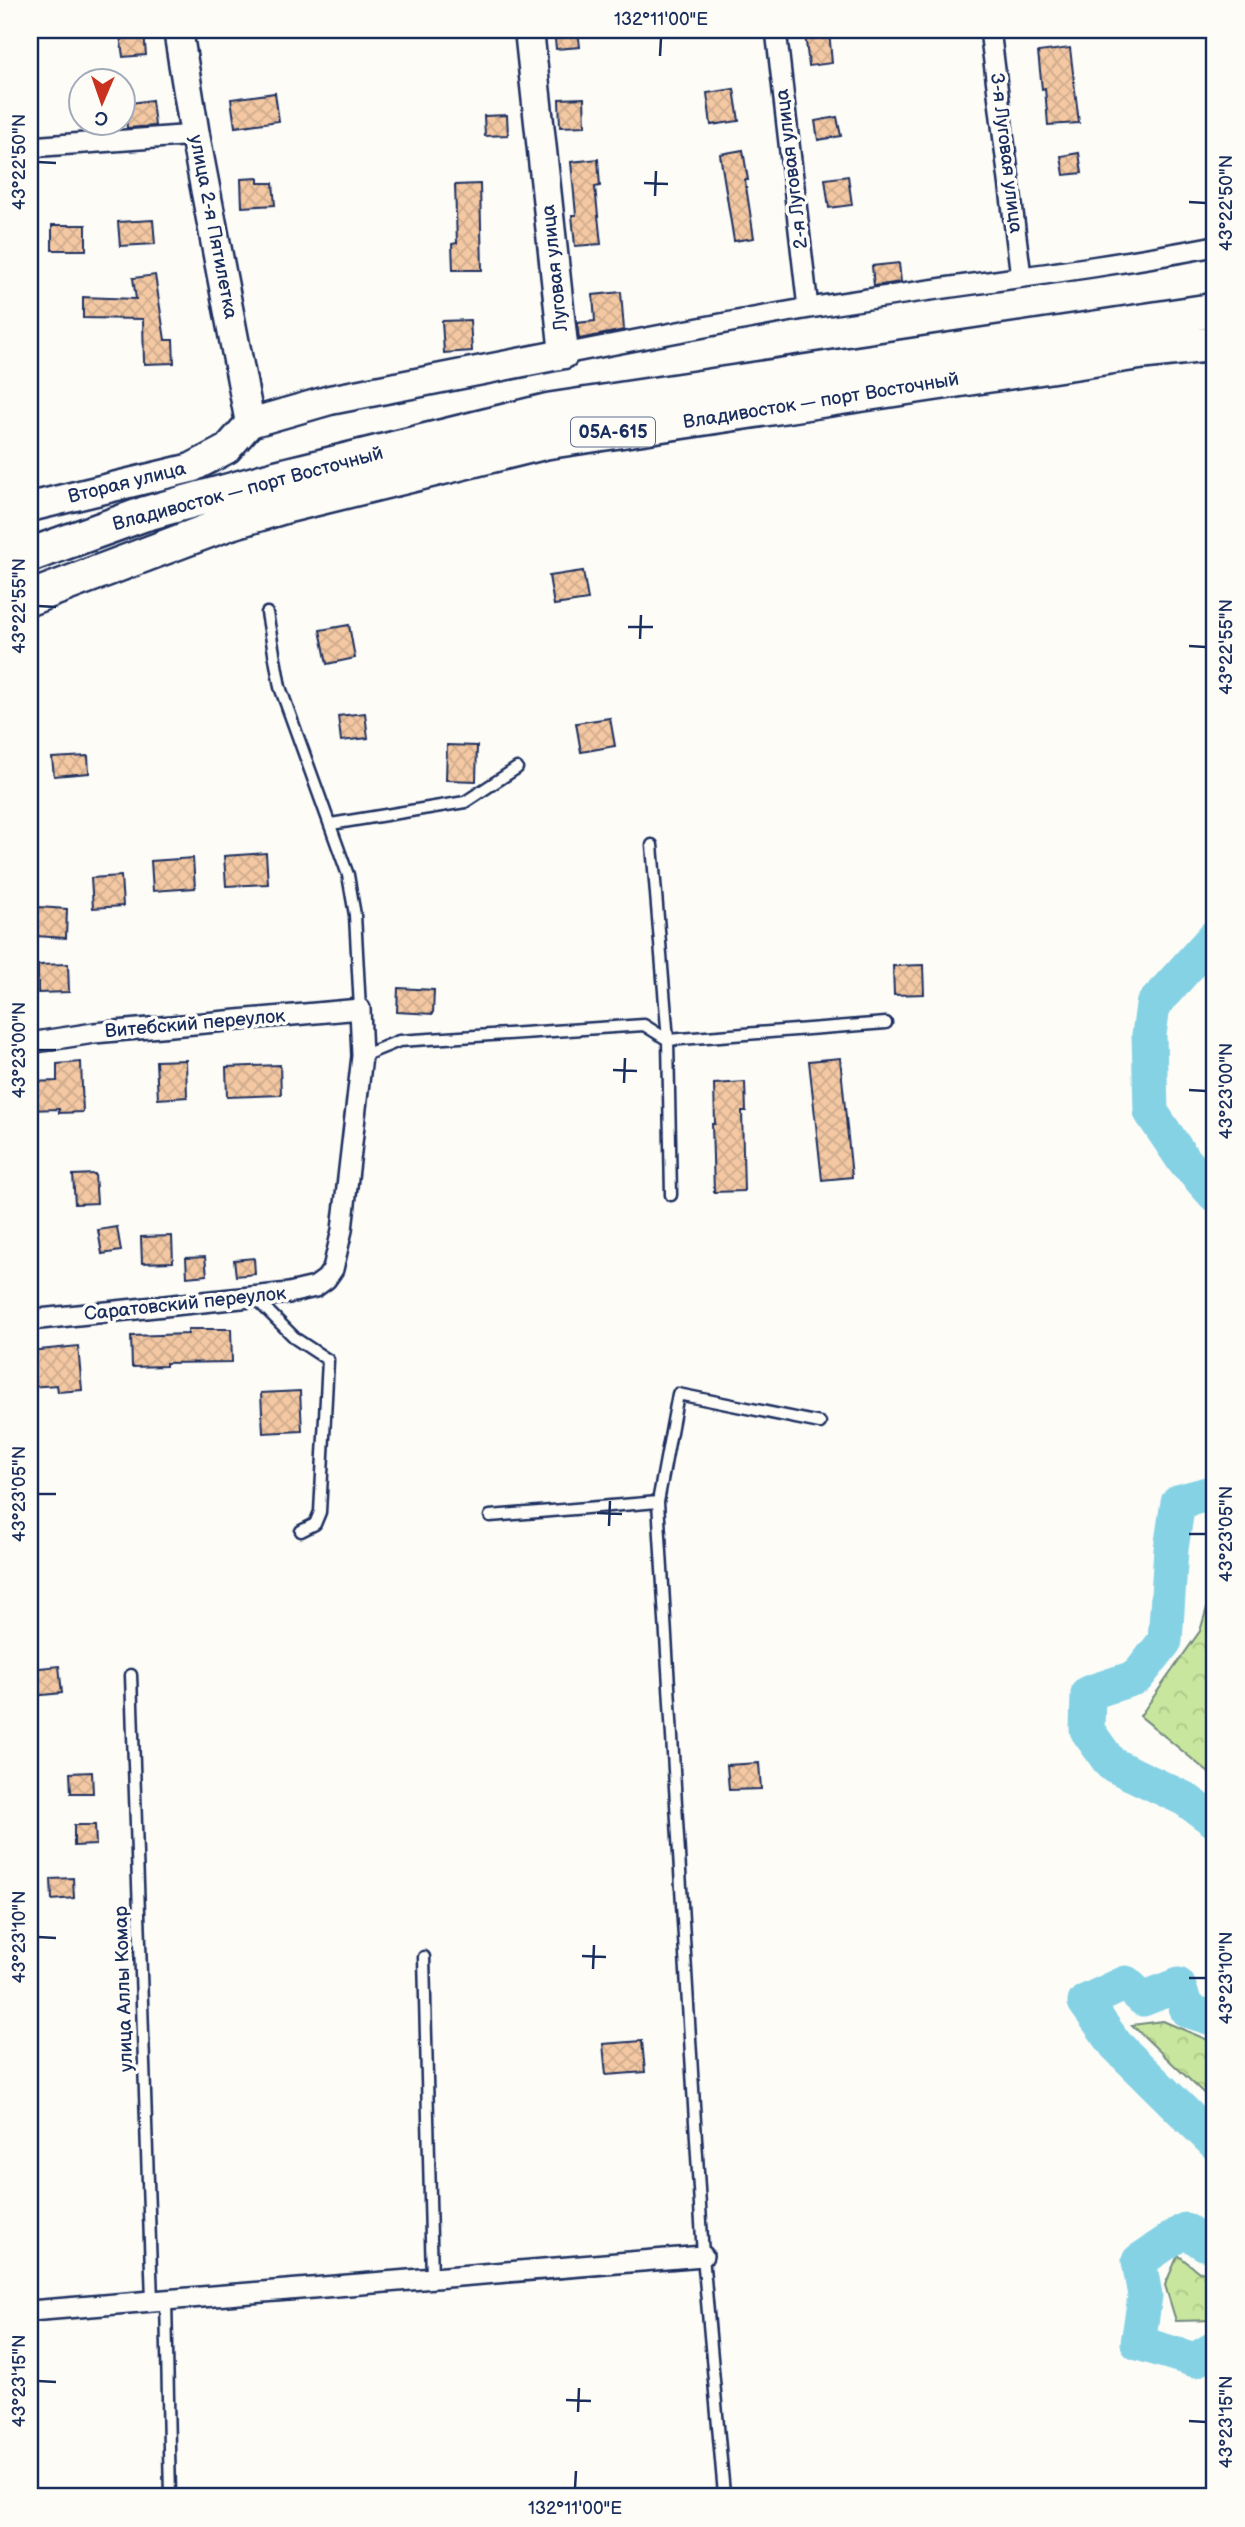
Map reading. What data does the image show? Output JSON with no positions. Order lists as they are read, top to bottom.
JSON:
{
  "streets": {
    "highway": ["Владивосток — порт Восточный", "05А-615"],
    "main road": ["улица 2-я Пятилетка", "Луговая улица", "Вторая улица"],
    "street": [
      "3-я Луговая улица",
      "2-я Луговая улица",
      "Витебский переулок",
      "Саратовский переулок"
    ],
    "lane": ["улица Аллы Комар"]
  },
  "crossings": [
    ["улица 2-я Пятилетка", "Луговая улица"],
    ["улица 2-я Пятилетка", "Вторая улица"],
    ["Луговая улица", "Вторая улица"]
  ],
  "north": "bottom",
  "coordinates": [
    "132°11'00\"E",
    "43°22'50\"N",
    "43°22'55\"N",
    "43°23'00\"N",
    "43°23'05\"N",
    "43°23'10\"N",
    "43°23'15\"N"
  ]
}
